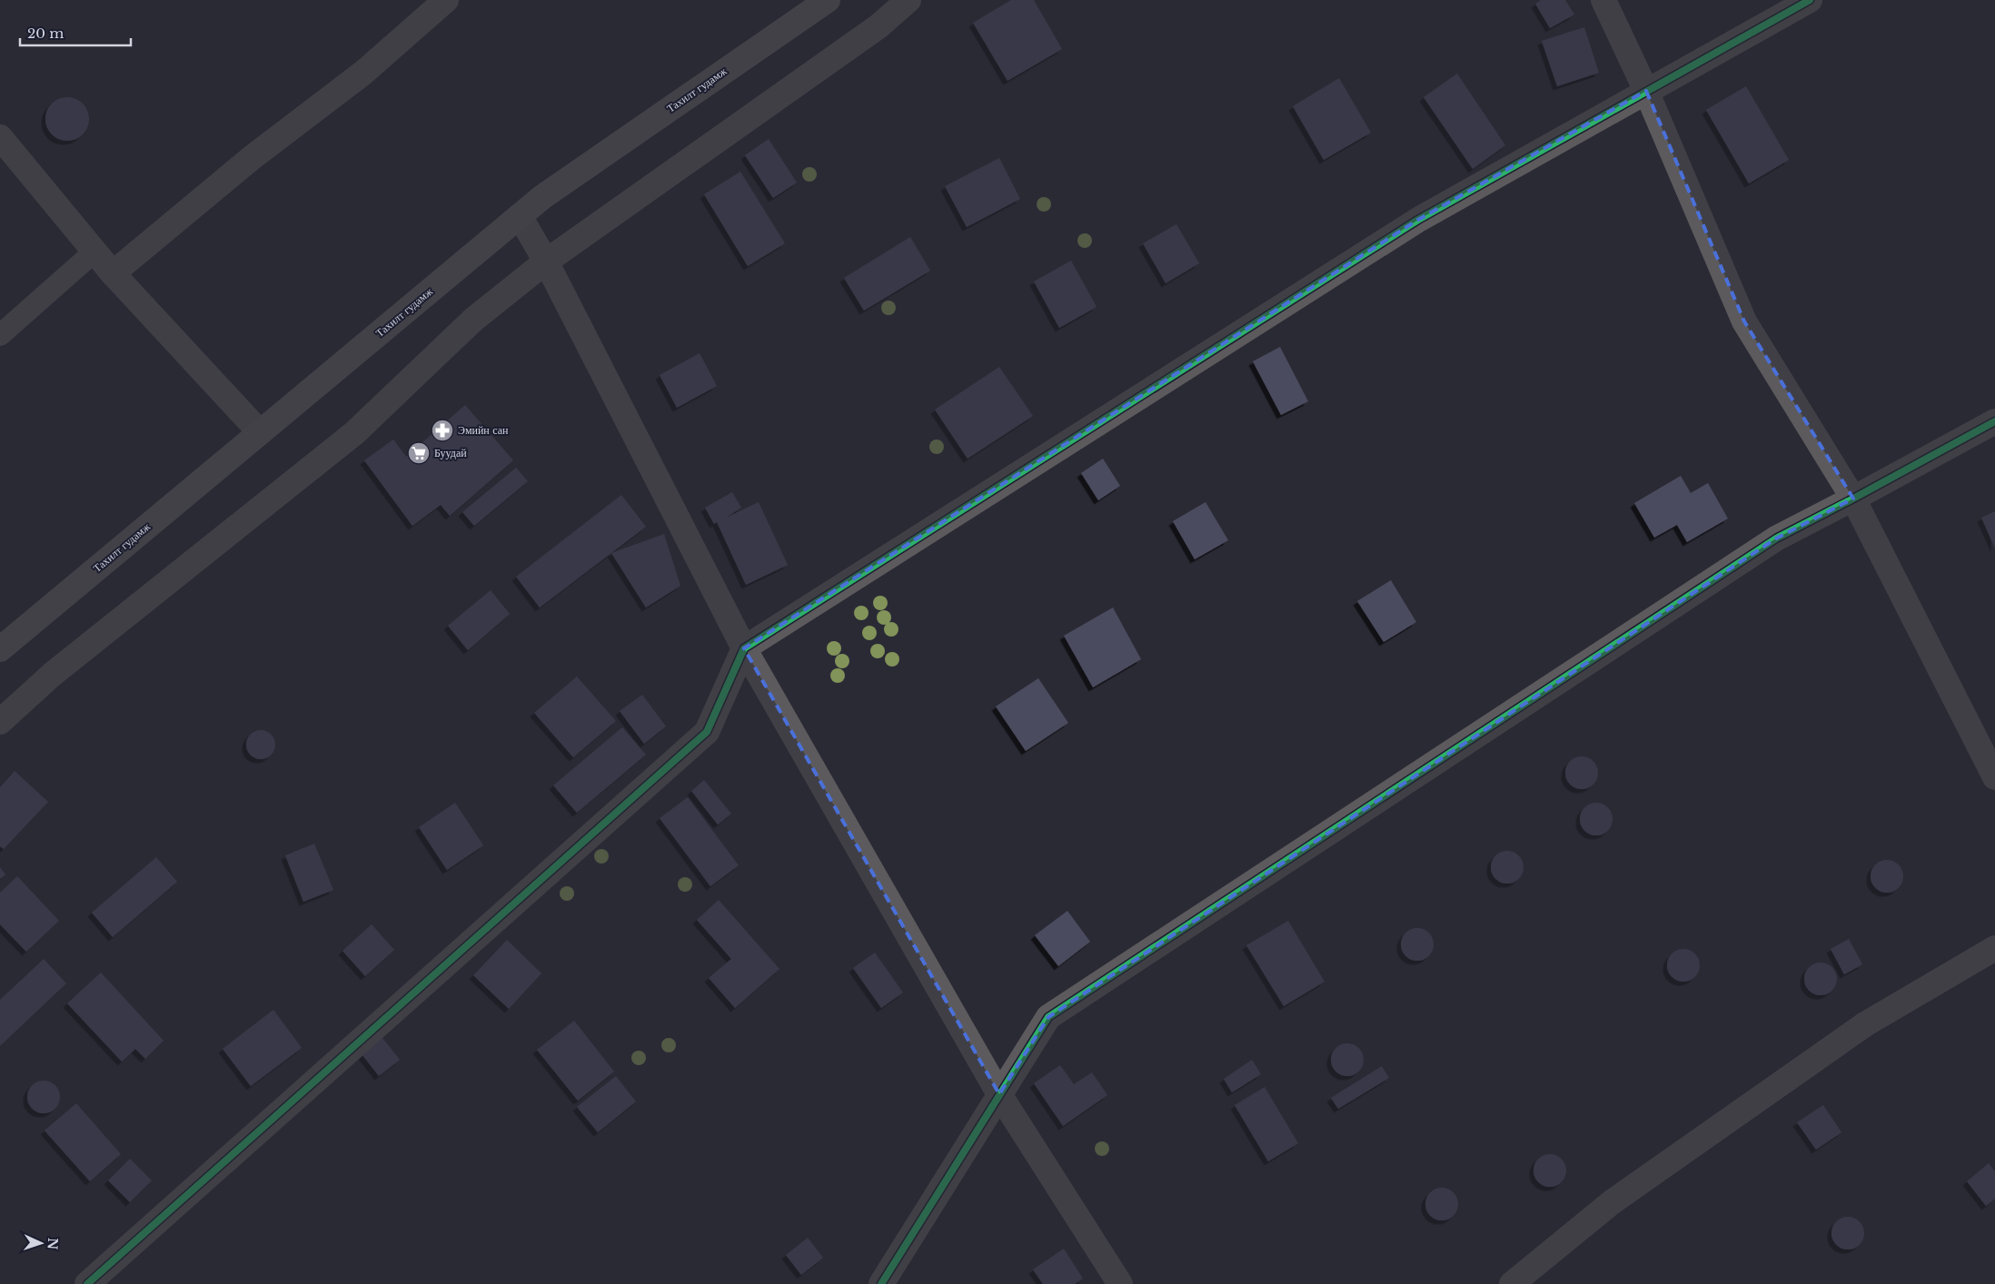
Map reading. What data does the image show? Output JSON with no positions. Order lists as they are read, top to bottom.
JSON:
{
  "streets": {
    "main road": ["Тахилт гудамж"]
  },
  "places": {
    "pharmacy": ["Эмийн сан"],
    "supermarket": ["Буудай"]
  },
  "scale_bar": "20 m",
  "north": "right"
}
